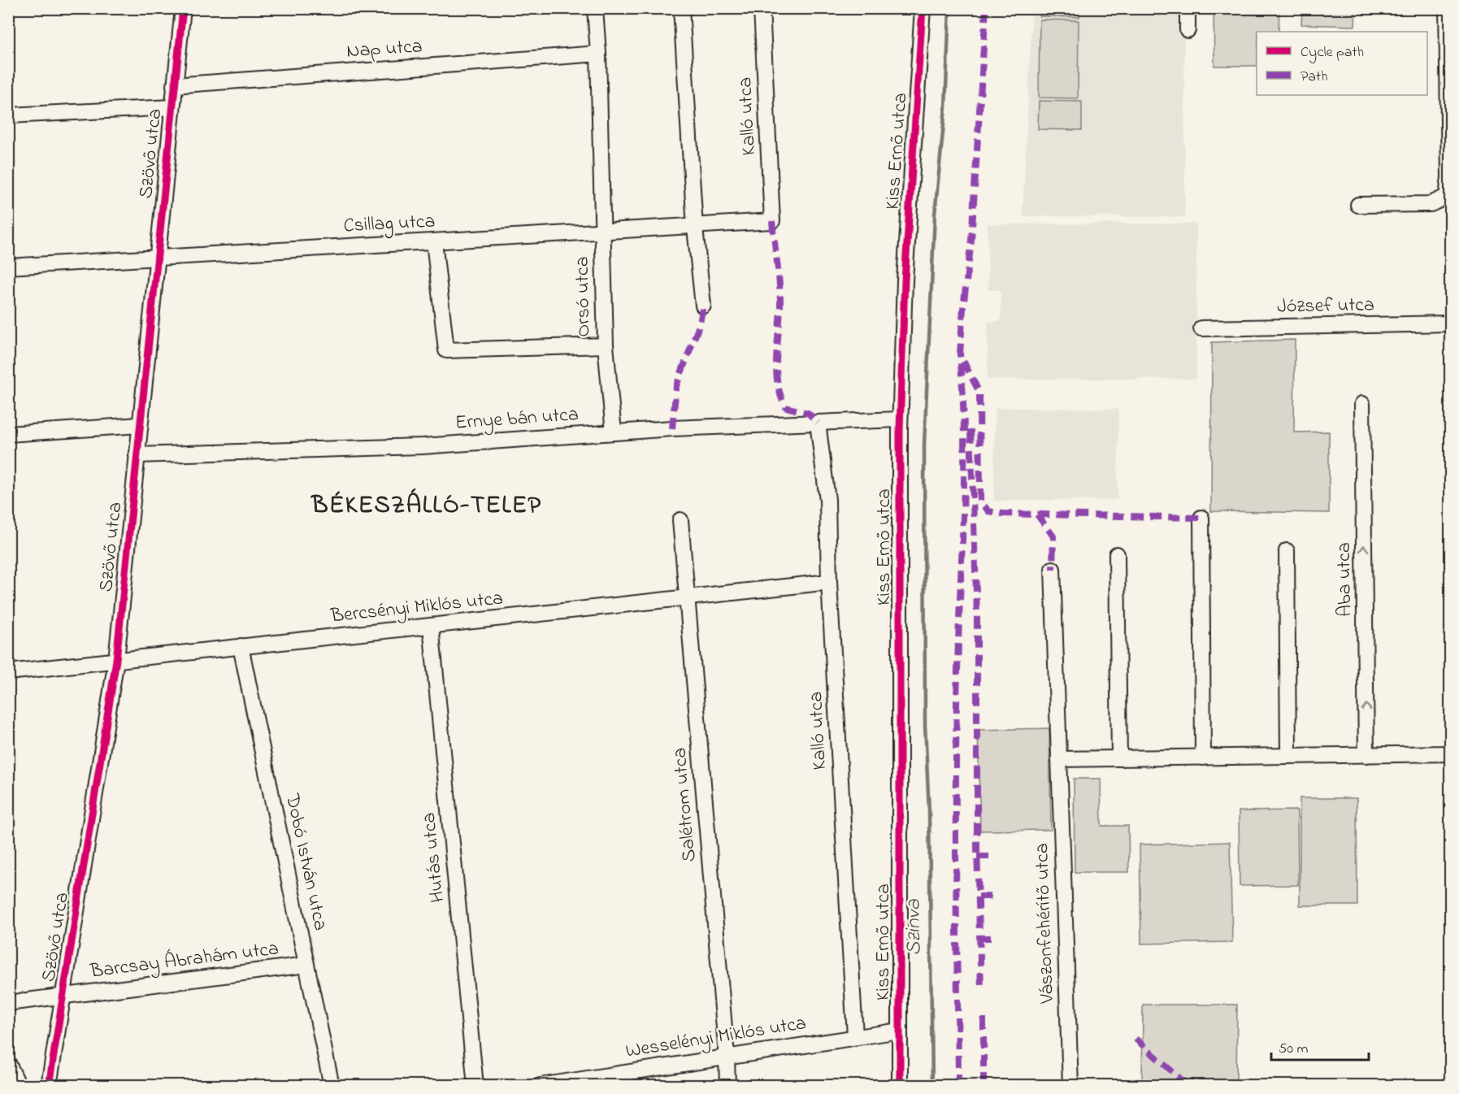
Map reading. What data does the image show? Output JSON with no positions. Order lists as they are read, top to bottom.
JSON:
{
  "streets": {
    "street": [
      "Nap utca",
      "Kalló utca",
      "Kiss Ernő utca",
      "Szövő utca",
      "Csillag utca",
      "Orsó utca",
      "József utca",
      "Ernye bán utca",
      "Aba utca",
      "Bercsényi Miklós utca",
      "Salétrom utca",
      "Hutás utca",
      "Dobó István utca",
      "Vászonfehérítő utca",
      "Barcsay Ábrahám utca",
      "Wesselényi Miklós utca"
    ]
  },
  "crossings": [
    ["Nap utca", "Szövő utca"],
    ["Nap utca", "Orsó utca"],
    ["Kalló utca", "Csillag utca"],
    ["Kalló utca", "Ernye bán utca"],
    ["Kalló utca", "Bercsényi Miklós utca"],
    ["Kalló utca", "Wesselényi Miklós utca"],
    ["Kiss Ernő utca", "Ernye bán utca"],
    ["Kiss Ernő utca", "Wesselényi Miklós utca"],
    ["Szövő utca", "Csillag utca"],
    ["Szövő utca", "Ernye bán utca"],
    ["Szövő utca", "Bercsényi Miklós utca"],
    ["Szövő utca", "Barcsay Ábrahám utca"],
    ["Csillag utca", "Orsó utca"],
    ["Bercsényi Miklós utca", "Salétrom utca"],
    ["Bercsényi Miklós utca", "Hutás utca"],
    ["Bercsényi Miklós utca", "Dobó István utca"],
    ["Salétrom utca", "Wesselényi Miklós utca"],
    ["Dobó István utca", "Barcsay Ábrahám utca"]
  ],
  "districts": ["BÉKESZÁLLÓ-TELEP"],
  "water": ["Szinva"],
  "legend": ["Cycle path", "Path"],
  "scale_bar": "50 m"
}
